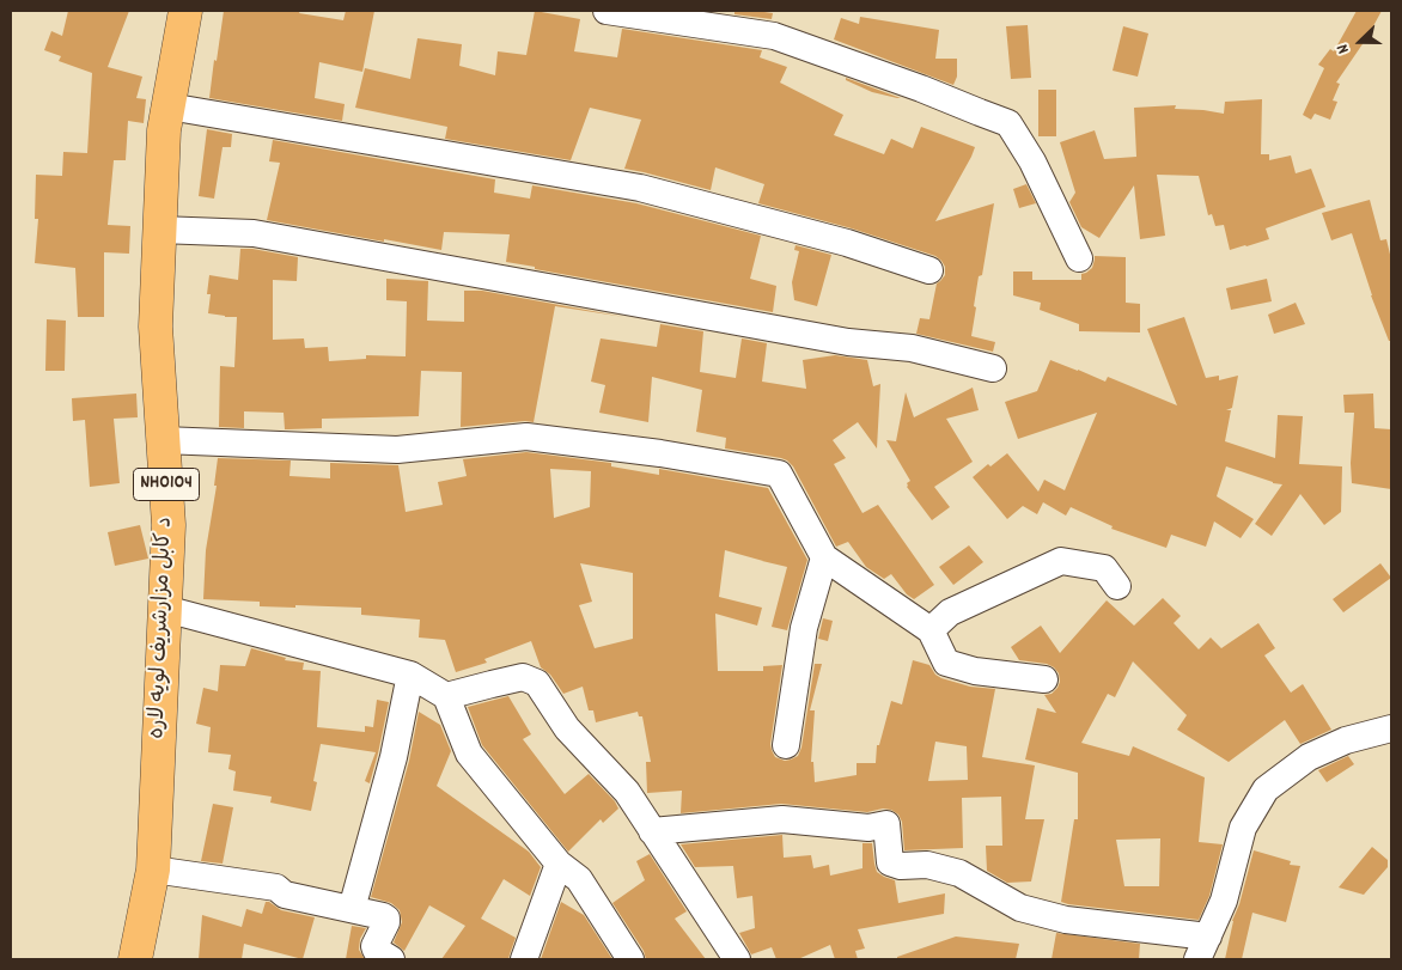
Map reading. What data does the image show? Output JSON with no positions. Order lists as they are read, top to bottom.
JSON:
{
  "streets": {
    "highway": ["NH0104", "د کابل مزارشریف لویه لاره"]
  },
  "north": "left"
}
